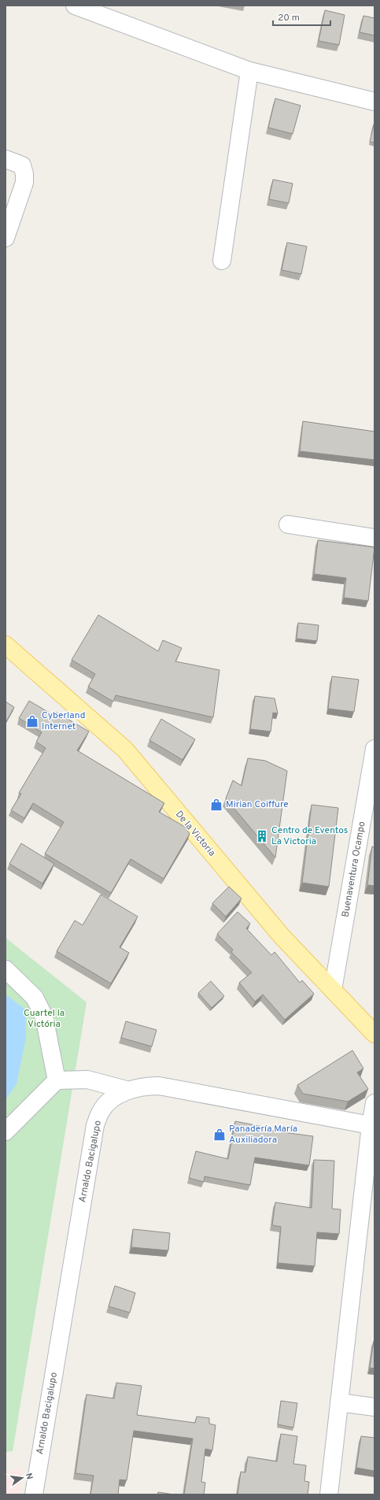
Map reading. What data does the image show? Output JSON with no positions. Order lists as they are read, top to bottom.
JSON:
{
  "streets": {
    "main road": ["De la Victoria"],
    "street": ["Buenaventura Ocampo", "Arnaldo Bacigalupo"]
  },
  "crossings": [
    ["De la Victoria", "Buenaventura Ocampo"]
  ],
  "parks": ["Cuartel la Victória"],
  "places": {
    "shop": ["Cyberland Internet", "Mirian Coiffure", "Panadería María Auxiliadora"],
    "building": ["Centro de Eventos La Victoria"]
  },
  "scale_bar": "20 m",
  "north": "right"
}
